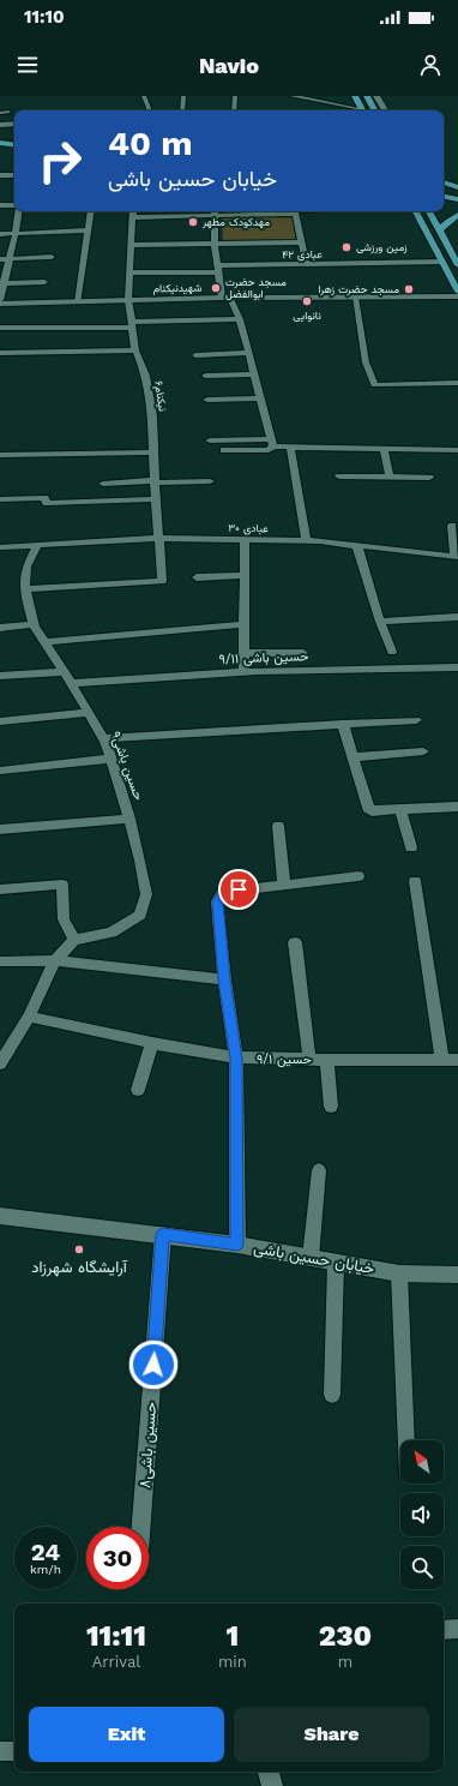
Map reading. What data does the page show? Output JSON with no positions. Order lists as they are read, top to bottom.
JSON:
{
  "streets": {
    "street": [
      "عبادی ۴۲",
      "شهیدنیکنام",
      "نیکنام۶",
      "عبادی ۳۰",
      "حسین باشی ۹/۱۱",
      "حسین باشی۹",
      "حسین ۹/۱",
      "خیابان حسین باشی",
      "حسین باشی۸"
    ]
  },
  "crossings": [
    ["عبادی ۴۲", "نیکنام۶"],
    ["شهیدنیکنام", "نیکنام۶"],
    ["نیکنام۶", "عبادی ۳۰"],
    ["نیکنام۶", "حسین باشی۹"],
    ["عبادی ۳۰", "حسین باشی۹"],
    ["حسین باشی ۹/۱۱", "حسین باشی۹"],
    ["خیابان حسین باشی", "حسین باشی۸"]
  ],
  "places": [
    "مهدکودک مطهر",
    "زمین ورزشی",
    "مسجد حضرت ابوالفضل",
    "مسجد حضرت زهرا",
    "نانوایی",
    "آرایشگاه شهرزاد"
  ],
  "north": "top left",
  "page": {
    "status": "11:10",
    "header": "Navio",
    "turn": ["40 m", "خیابان حسین باشی"],
    "speed": "24 km/h",
    "limit": "30",
    "eta": [
      "11:11",
      "Arrival",
      "1",
      "min",
      "230",
      "m"
    ],
    "buttons": ["Exit", "Share"]
  }
}
